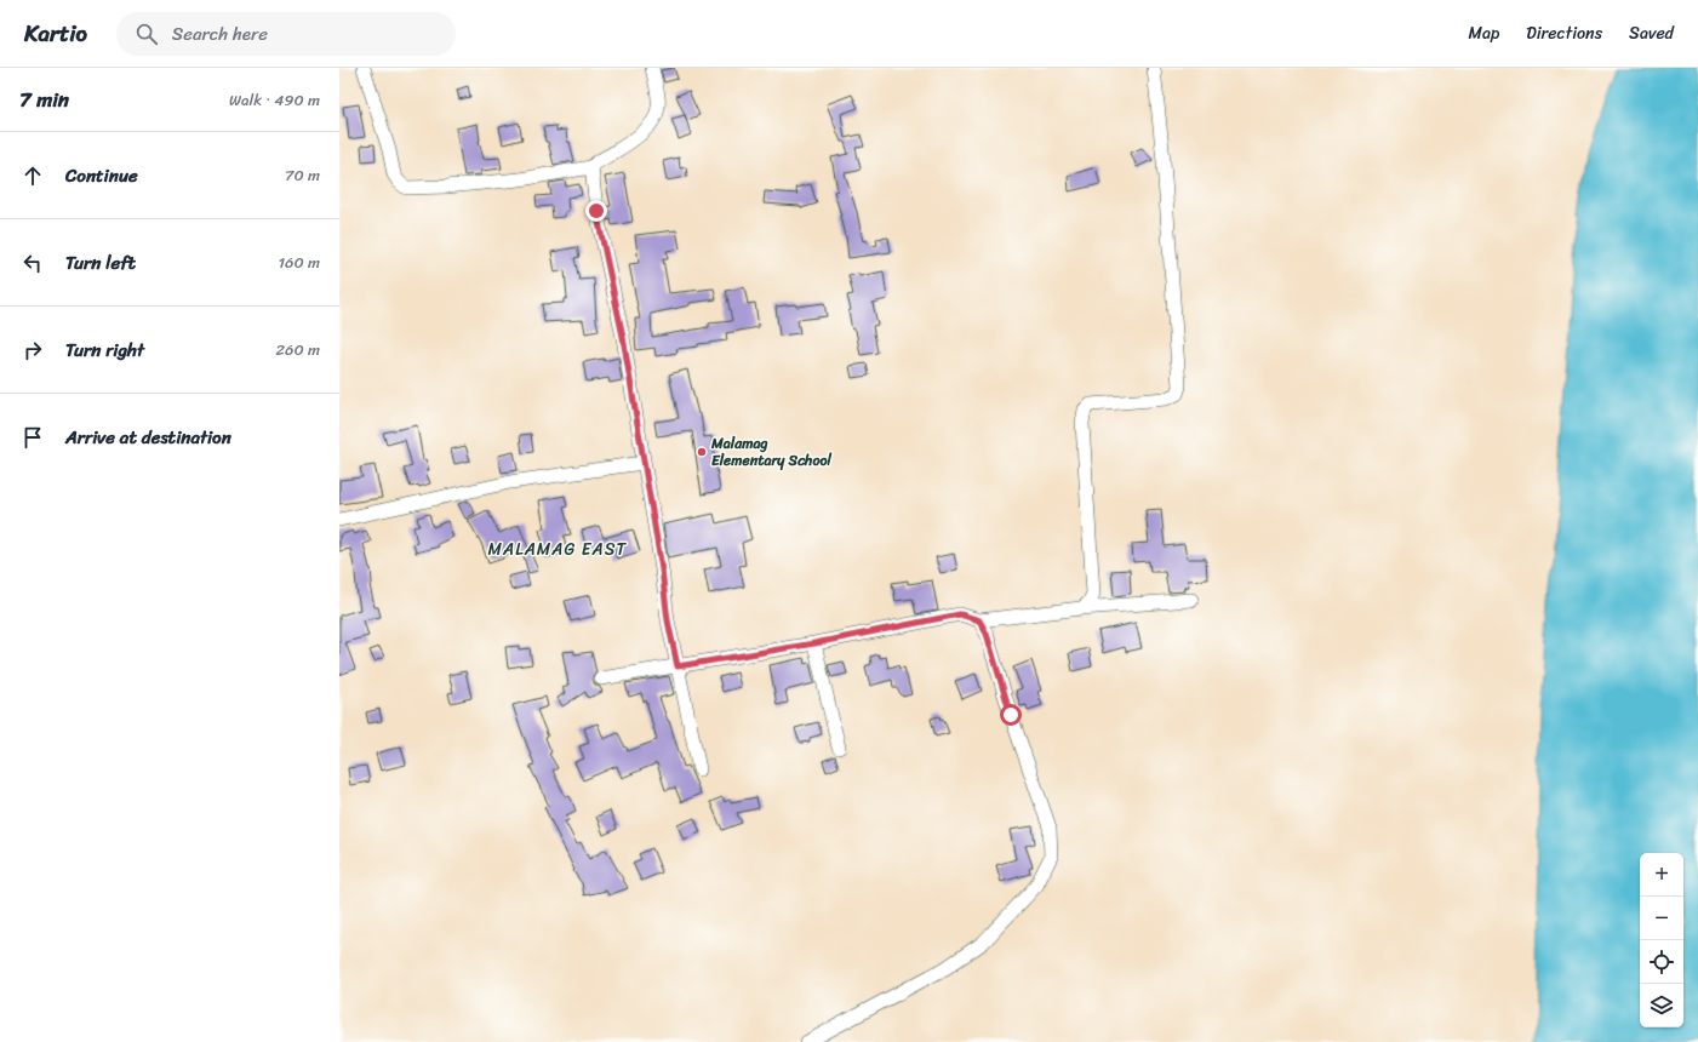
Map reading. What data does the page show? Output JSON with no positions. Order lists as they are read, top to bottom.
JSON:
{
  "districts": ["MALAMAG EAST"],
  "places": ["Malamag Elementary School"],
  "page": {
    "header": "Kartio",
    "search": "Search here",
    "nav": ["Map", "Directions", "Saved"],
    "heading": ["7 min", "Walk · 490 m"],
    "list": [
      ["Continue", "70 m"],
      ["Turn left", "160 m"],
      ["Turn right", "260 m"],
      "Arrive at destination"
    ],
    "map_buttons": ["+", "−"]
  }
}
